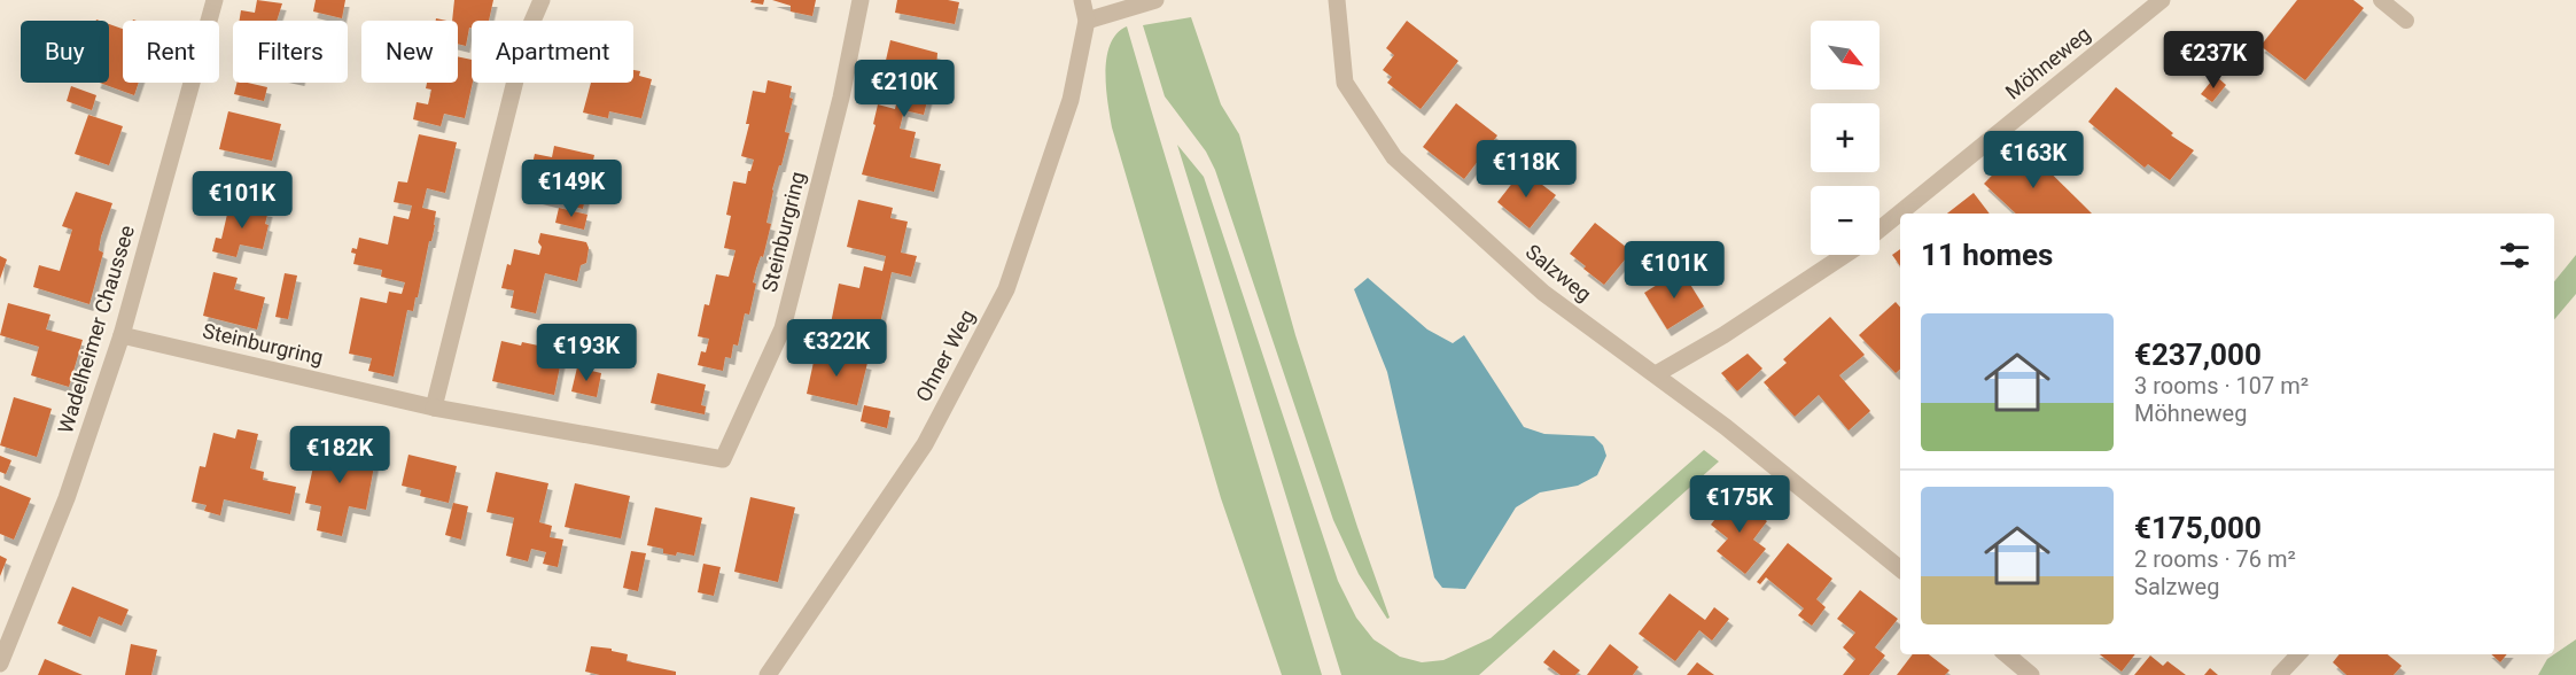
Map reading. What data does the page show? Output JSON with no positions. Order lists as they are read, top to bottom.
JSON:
{
  "streets": {
    "street": [
      "Möhneweg",
      "Steinburgring",
      "Salzweg",
      "Wadelheimer Chaussee",
      "Ohner Weg"
    ]
  },
  "crossings": [
    ["Steinburgring", "Wadelheimer Chaussee"]
  ],
  "north": "bottom right",
  "page": {
    "map_buttons": ["+", "−"],
    "chip": [
      "Buy",
      "Rent",
      "Filters",
      "New",
      "Apartment"
    ],
    "price": [
      "€237K",
      "€210K",
      "€163K",
      "€118K",
      "€149K",
      "€101K",
      "€101K",
      "€322K",
      "€193K",
      "€182K",
      "€175K"
    ],
    "heading": "11 homes",
    "list": [
      {
        "name": "€237,000",
        "note": "3 rooms · 107 m² · Möhneweg"
      },
      {
        "name": "€175,000",
        "note": "2 rooms · 76 m² · Salzweg"
      }
    ]
  }
}
